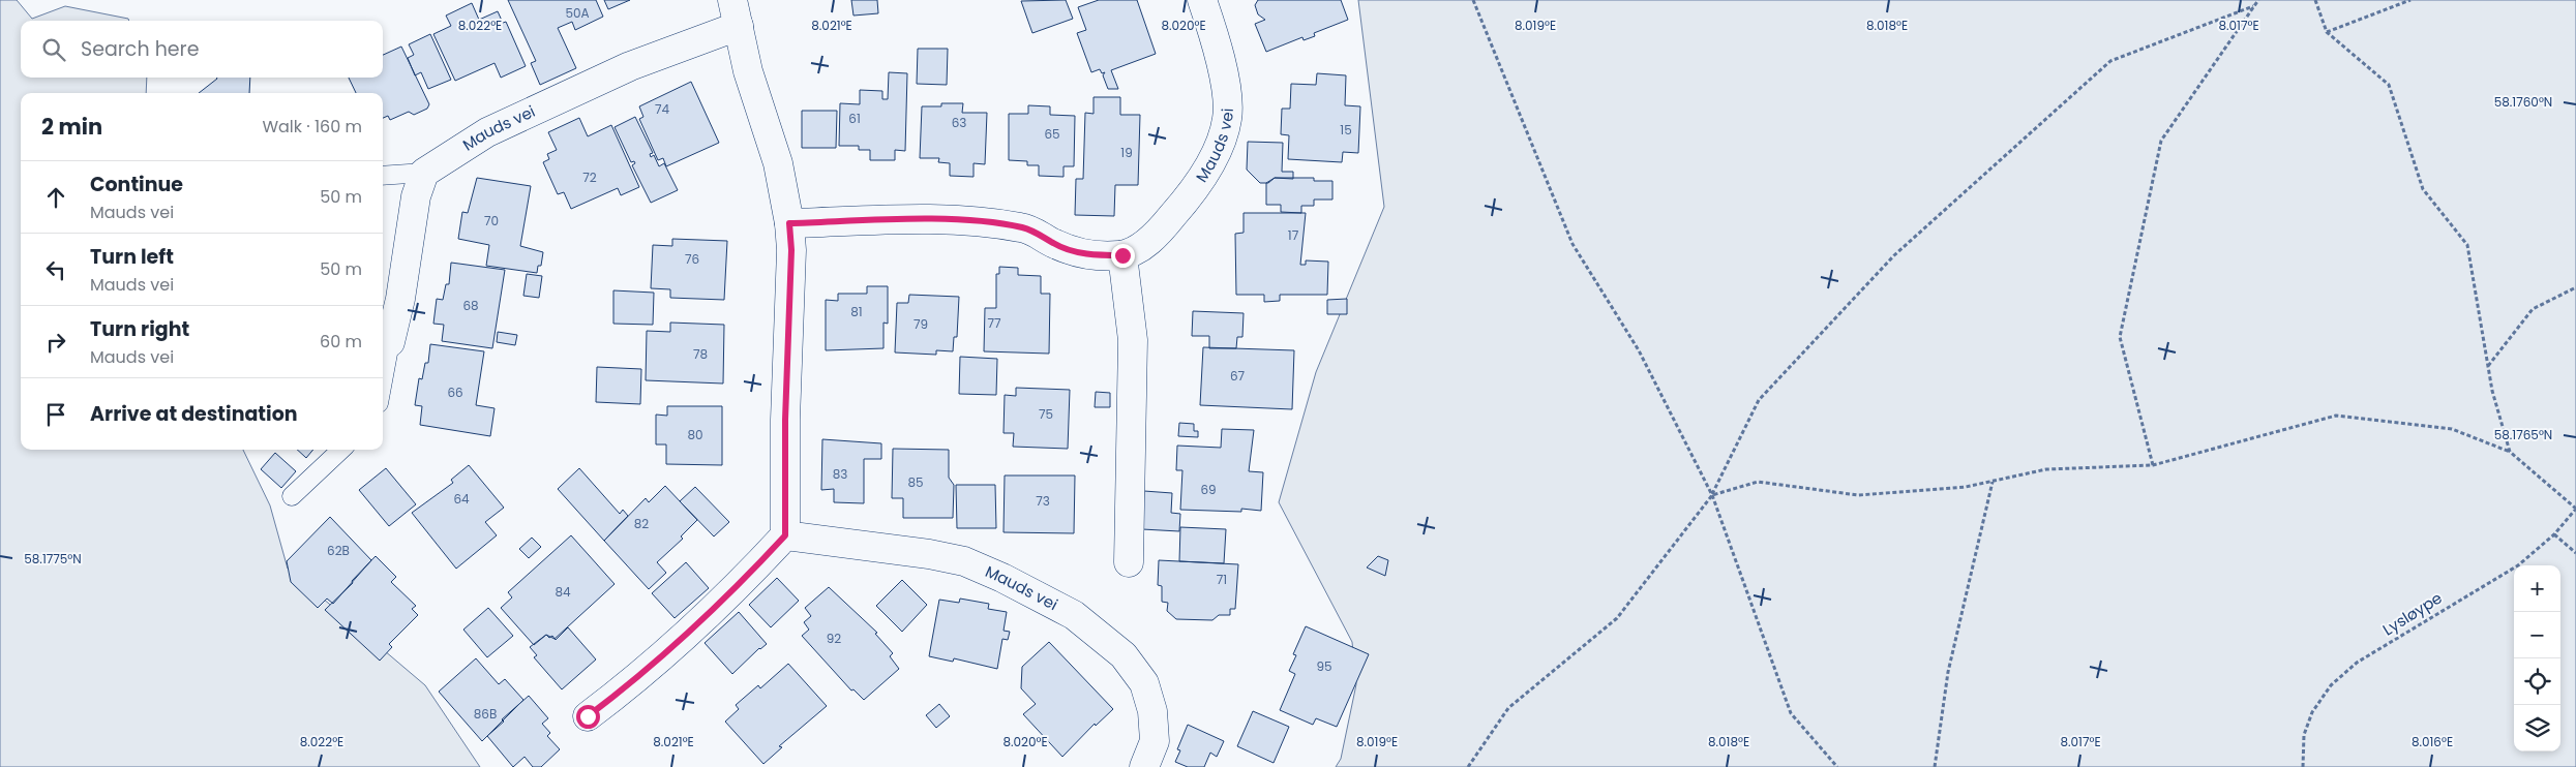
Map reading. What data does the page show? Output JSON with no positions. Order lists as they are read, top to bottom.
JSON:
{
  "streets": {
    "street": ["Mauds vei"],
    "path": ["Lysløype"]
  },
  "house_numbers": [
    "50A",
    "74",
    "61",
    "63",
    "15",
    "65",
    "19",
    "72",
    "70",
    "17",
    "76",
    "68",
    "81",
    "77",
    "79",
    "78",
    "67",
    "66",
    "75",
    "80",
    "83",
    "85",
    "69",
    "64",
    "73",
    "82",
    "62B",
    "71",
    "84",
    "92",
    "95",
    "86B"
  ],
  "page": {
    "search": "Search here",
    "heading": ["2 min", "Walk · 160 m"],
    "list": [
      ["Continue", "Mauds vei", "50 m"],
      ["Turn left", "Mauds vei", "50 m"],
      ["Turn right", "Mauds vei", "60 m"],
      "Arrive at destination"
    ],
    "map_buttons": ["+", "−"]
  },
  "coordinates": [
    "8.022°E",
    "8.021°E",
    "8.020°E",
    "8.019°E",
    "8.018°E",
    "8.017°E",
    "58.1760°N",
    "58.1765°N",
    "58.1775°N",
    "8.016°E"
  ]
}
